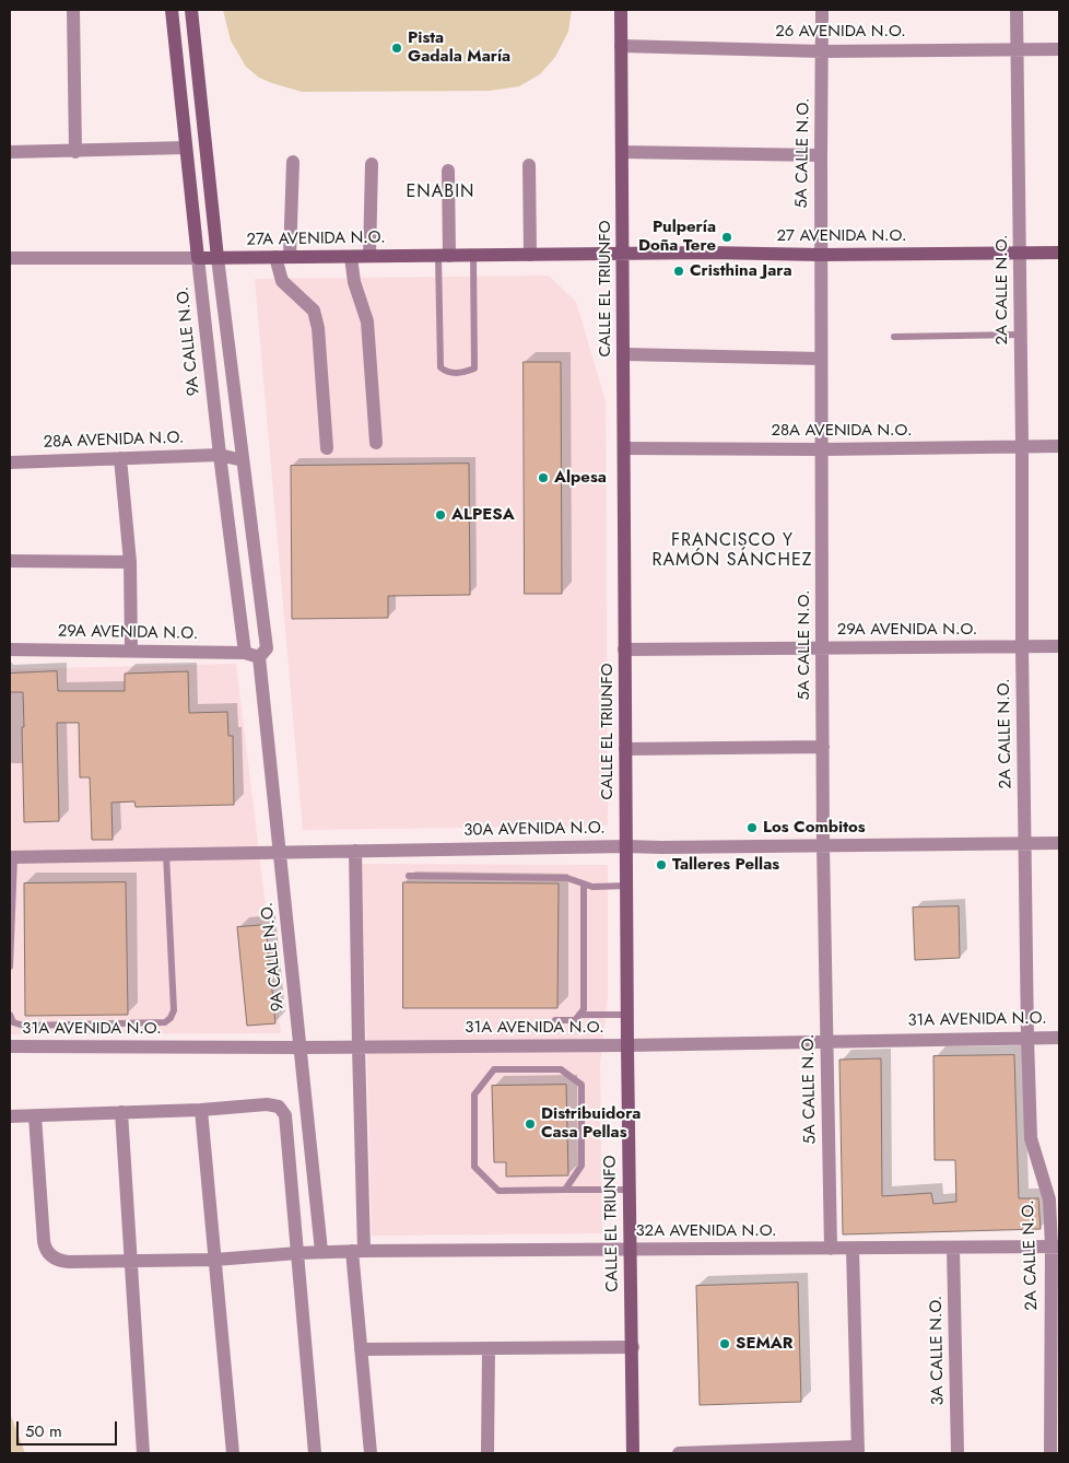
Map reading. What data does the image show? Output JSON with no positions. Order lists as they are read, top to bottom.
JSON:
{
  "streets": {
    "main road": [
      "27 AVENIDA N.O.",
      "27A AVENIDA N.O.",
      "CALLE EL TRIUNFO",
      "9A CALLE N.O."
    ],
    "street": [
      "26 AVENIDA N.O.",
      "5A CALLE N.O.",
      "2A CALLE N.O.",
      "28A AVENIDA N.O.",
      "29A AVENIDA N.O.",
      "30A AVENIDA N.O.",
      "31A AVENIDA N.O.",
      "32A AVENIDA N.O.",
      "3A CALLE N.O."
    ]
  },
  "crossings": [
    ["26 AVENIDA N.O.", "5A CALLE N.O."],
    ["26 AVENIDA N.O.", "CALLE EL TRIUNFO"],
    ["26 AVENIDA N.O.", "2A CALLE N.O."],
    ["5A CALLE N.O.", "27 AVENIDA N.O."],
    ["5A CALLE N.O.", "28A AVENIDA N.O."],
    ["5A CALLE N.O.", "29A AVENIDA N.O."],
    ["5A CALLE N.O.", "30A AVENIDA N.O."],
    ["5A CALLE N.O.", "31A AVENIDA N.O."],
    ["5A CALLE N.O.", "32A AVENIDA N.O."],
    ["27 AVENIDA N.O.", "27A AVENIDA N.O."],
    ["27 AVENIDA N.O.", "CALLE EL TRIUNFO"],
    ["27 AVENIDA N.O.", "2A CALLE N.O."],
    ["27A AVENIDA N.O.", "CALLE EL TRIUNFO"],
    ["27A AVENIDA N.O.", "9A CALLE N.O."],
    ["CALLE EL TRIUNFO", "28A AVENIDA N.O."],
    ["CALLE EL TRIUNFO", "29A AVENIDA N.O."],
    ["CALLE EL TRIUNFO", "30A AVENIDA N.O."],
    ["CALLE EL TRIUNFO", "31A AVENIDA N.O."],
    ["CALLE EL TRIUNFO", "32A AVENIDA N.O."],
    ["2A CALLE N.O.", "28A AVENIDA N.O."],
    ["2A CALLE N.O.", "29A AVENIDA N.O."],
    ["2A CALLE N.O.", "30A AVENIDA N.O."],
    ["2A CALLE N.O.", "31A AVENIDA N.O."],
    ["2A CALLE N.O.", "32A AVENIDA N.O."],
    ["9A CALLE N.O.", "28A AVENIDA N.O."],
    ["9A CALLE N.O.", "29A AVENIDA N.O."],
    ["9A CALLE N.O.", "30A AVENIDA N.O."],
    ["9A CALLE N.O.", "31A AVENIDA N.O."],
    ["9A CALLE N.O.", "32A AVENIDA N.O."],
    ["32A AVENIDA N.O.", "3A CALLE N.O."]
  ],
  "districts": ["ENABIN", "FRANCISCO Y RAMÓN SÁNCHEZ"],
  "places": [
    "Pista Gadala María",
    "Pulpería Doña Tere",
    "Cristhina Jara",
    "Alpesa",
    "ALPESA",
    "Los Combitos",
    "Talleres Pellas",
    "Distribuidora Casa Pellas",
    "SEMAR"
  ],
  "scale_bar": "50 m"
}
